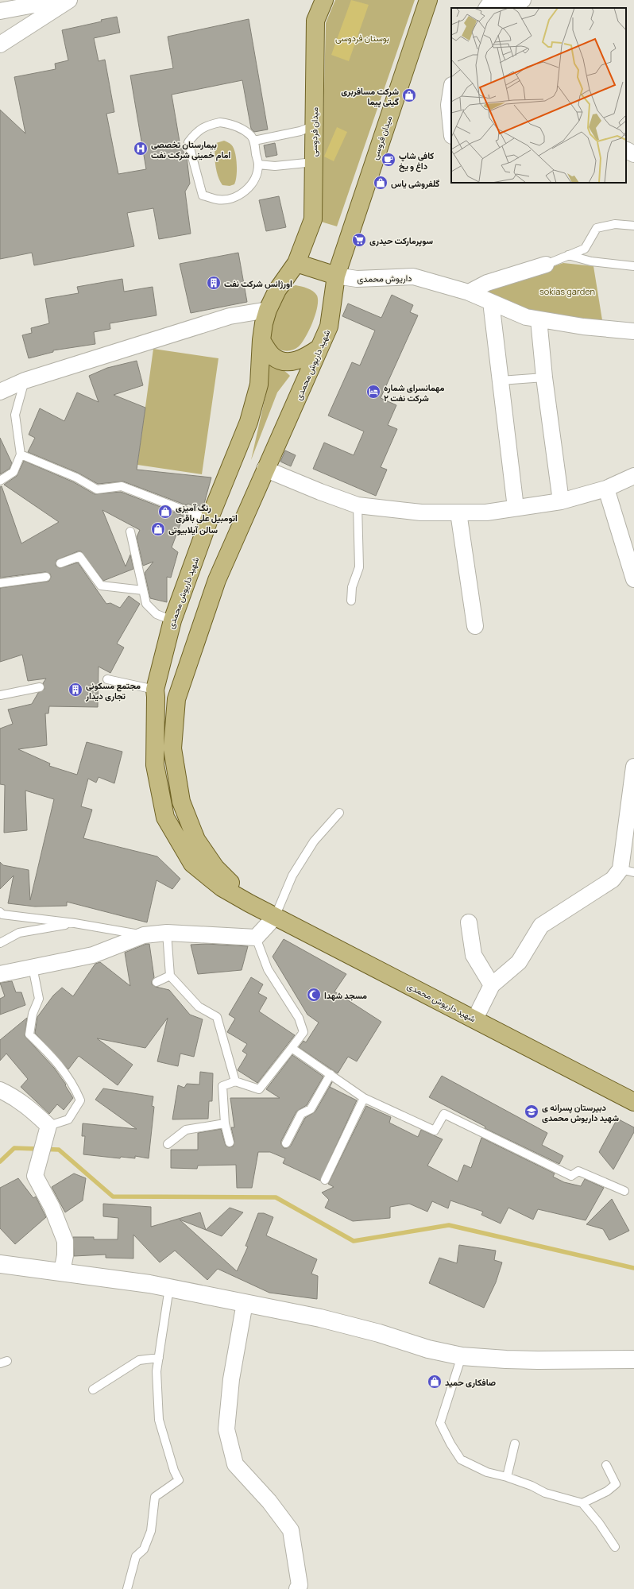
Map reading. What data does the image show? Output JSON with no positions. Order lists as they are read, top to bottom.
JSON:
{
  "streets": {
    "main road": ["میدان فردوسی", "میدان فروسی", "شهید داریوش محمدی"],
    "street": ["داریوش محمدی"]
  },
  "crossings": [
    ["میدان فردوسی", "میدان فروسی"],
    ["میدان فردوسی", "داریوش محمدی"],
    ["میدان فردوسی", "شهید داریوش محمدی"],
    ["میدان فروسی", "داریوش محمدی"],
    ["میدان فروسی", "شهید داریوش محمدی"],
    ["داریوش محمدی", "شهید داریوش محمدی"]
  ],
  "parks": ["بوستان فردوسی", "sokias garden"],
  "places": {
    "shop": [
      "شرکت مسافربری گیتی پیما",
      "گلفروشی یاس",
      "رنگ آمیزی اتومبیل علی باقری",
      "سالن آیلابیوتی",
      "صافکاری حمید"
    ],
    "hospital": ["بیمارستان تخصصی امام خمینی شرکت نفت"],
    "cafe": ["کافی شاپ داغ و یخ"],
    "supermarket": ["سوپرمارکت حیدری"],
    "building": ["اورژانس شرکت نفت", "مجتمع مسکونی تجاری دیدار"],
    "hotel": ["مهمانسرای شماره ۲ شرکت نفت"],
    "mosque": ["مسجد شهدا"],
    "school or university": ["دبیرستان پسرانه ی شهید داریوش محمدی"]
  }
}
